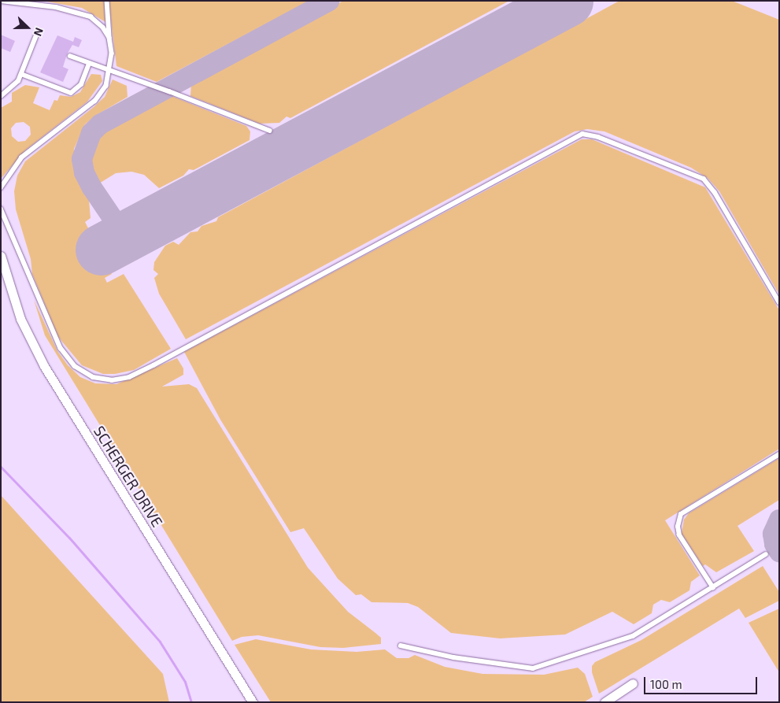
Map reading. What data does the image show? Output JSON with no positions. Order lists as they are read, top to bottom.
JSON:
{
  "streets": {
    "street": ["SCHERGER DRIVE"]
  },
  "scale_bar": "100 m",
  "north": "right"
}
